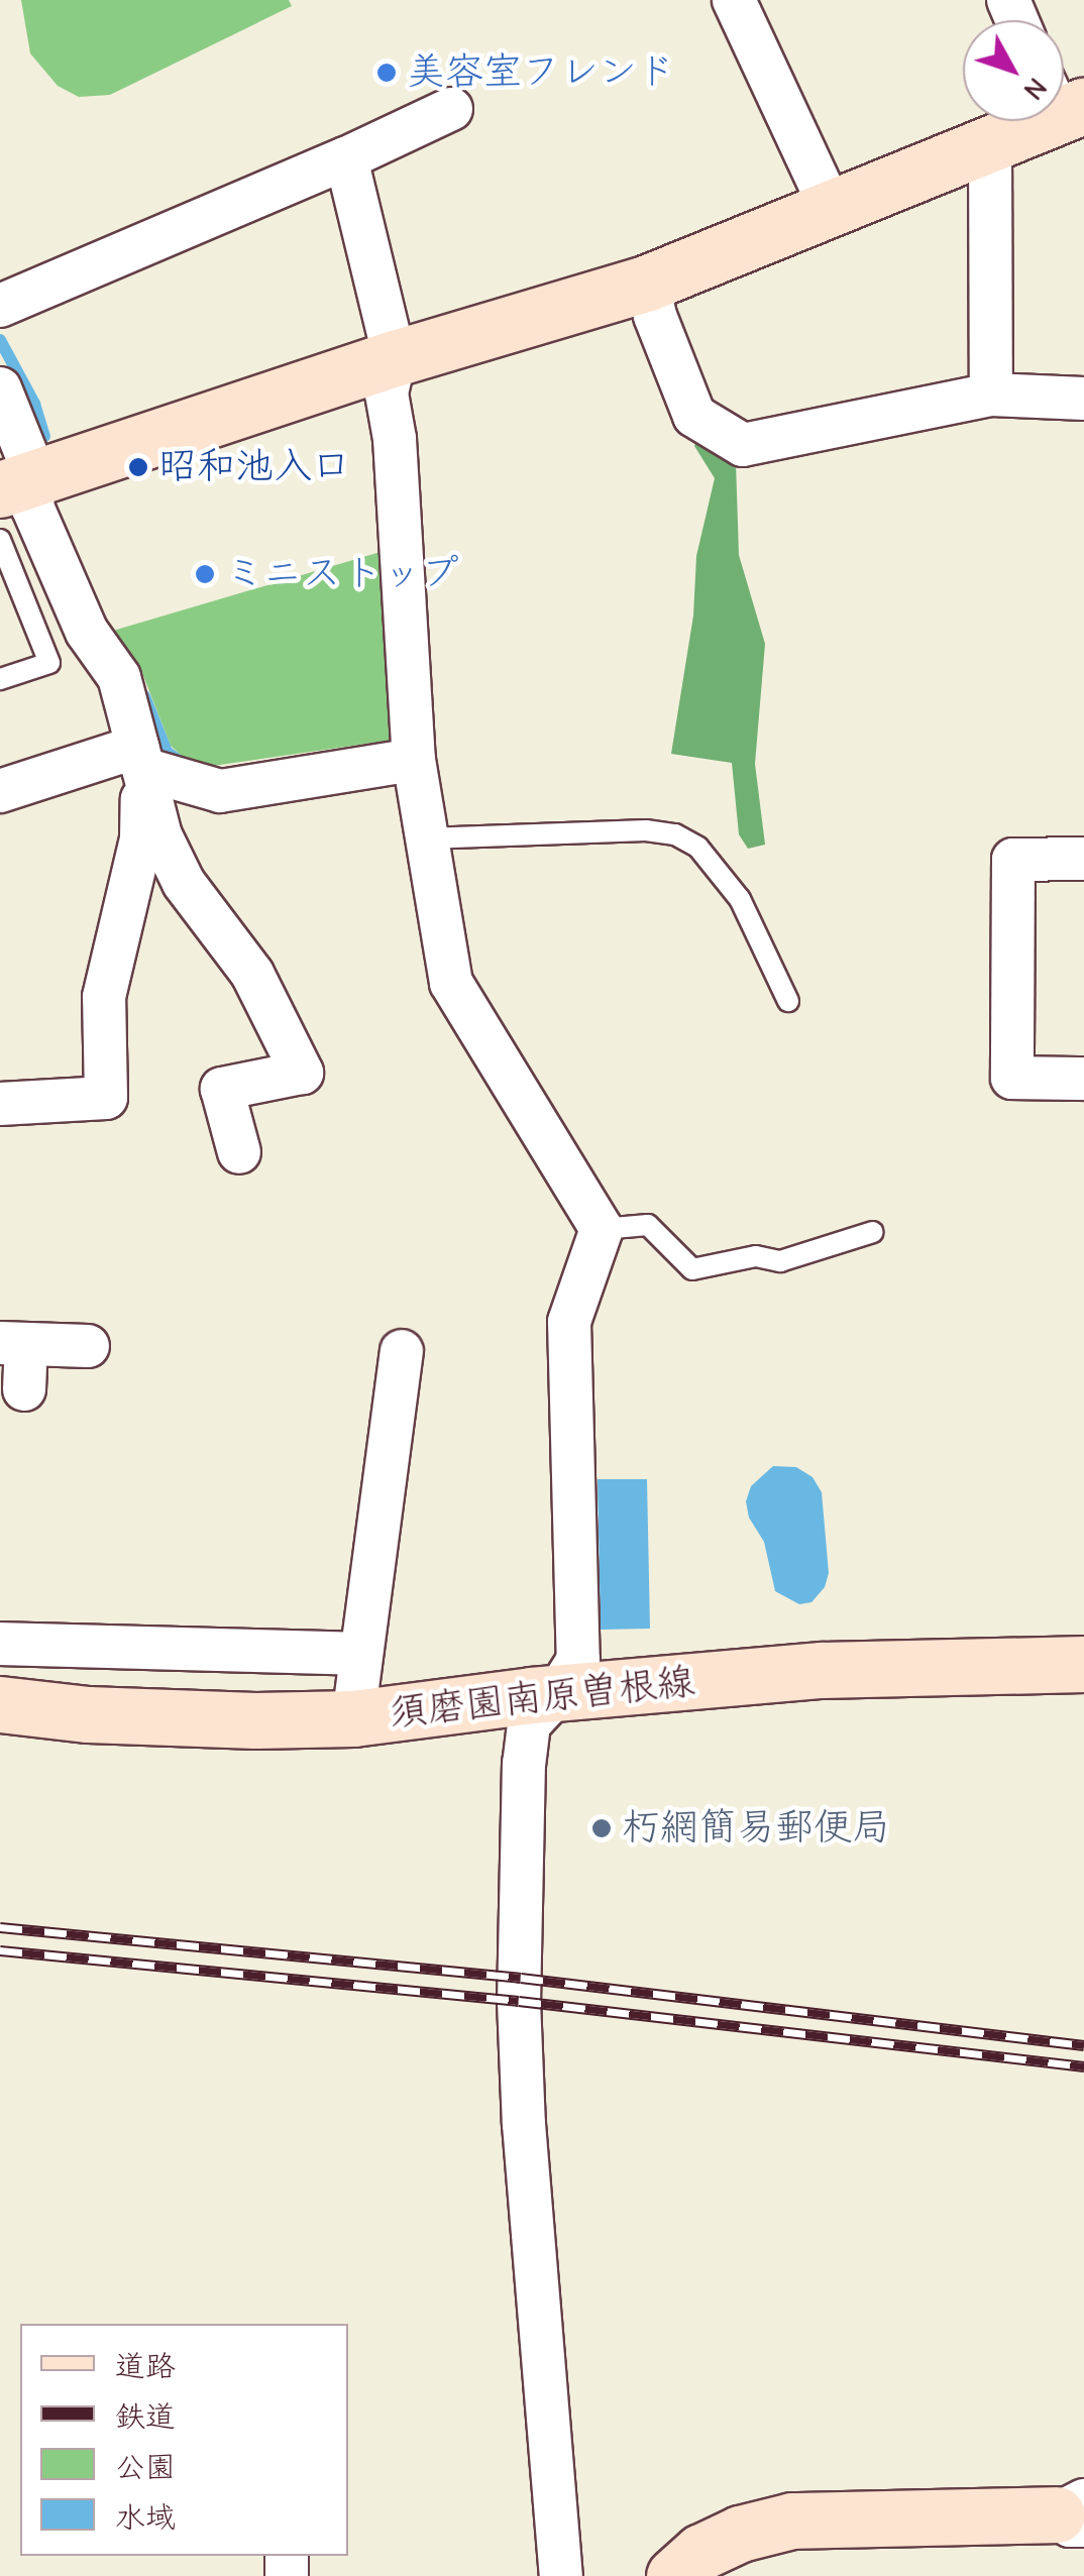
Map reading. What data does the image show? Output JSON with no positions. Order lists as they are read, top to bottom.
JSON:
{
  "streets": {
    "street": ["須磨園南原曽根線"]
  },
  "places": [
    "美容室フレンド",
    "昭和池入口",
    "ミニストップ",
    "朽網簡易郵便局"
  ],
  "legend": [
    "道路",
    "鉄道",
    "公園",
    "水域"
  ],
  "north": "bottom right"
}
